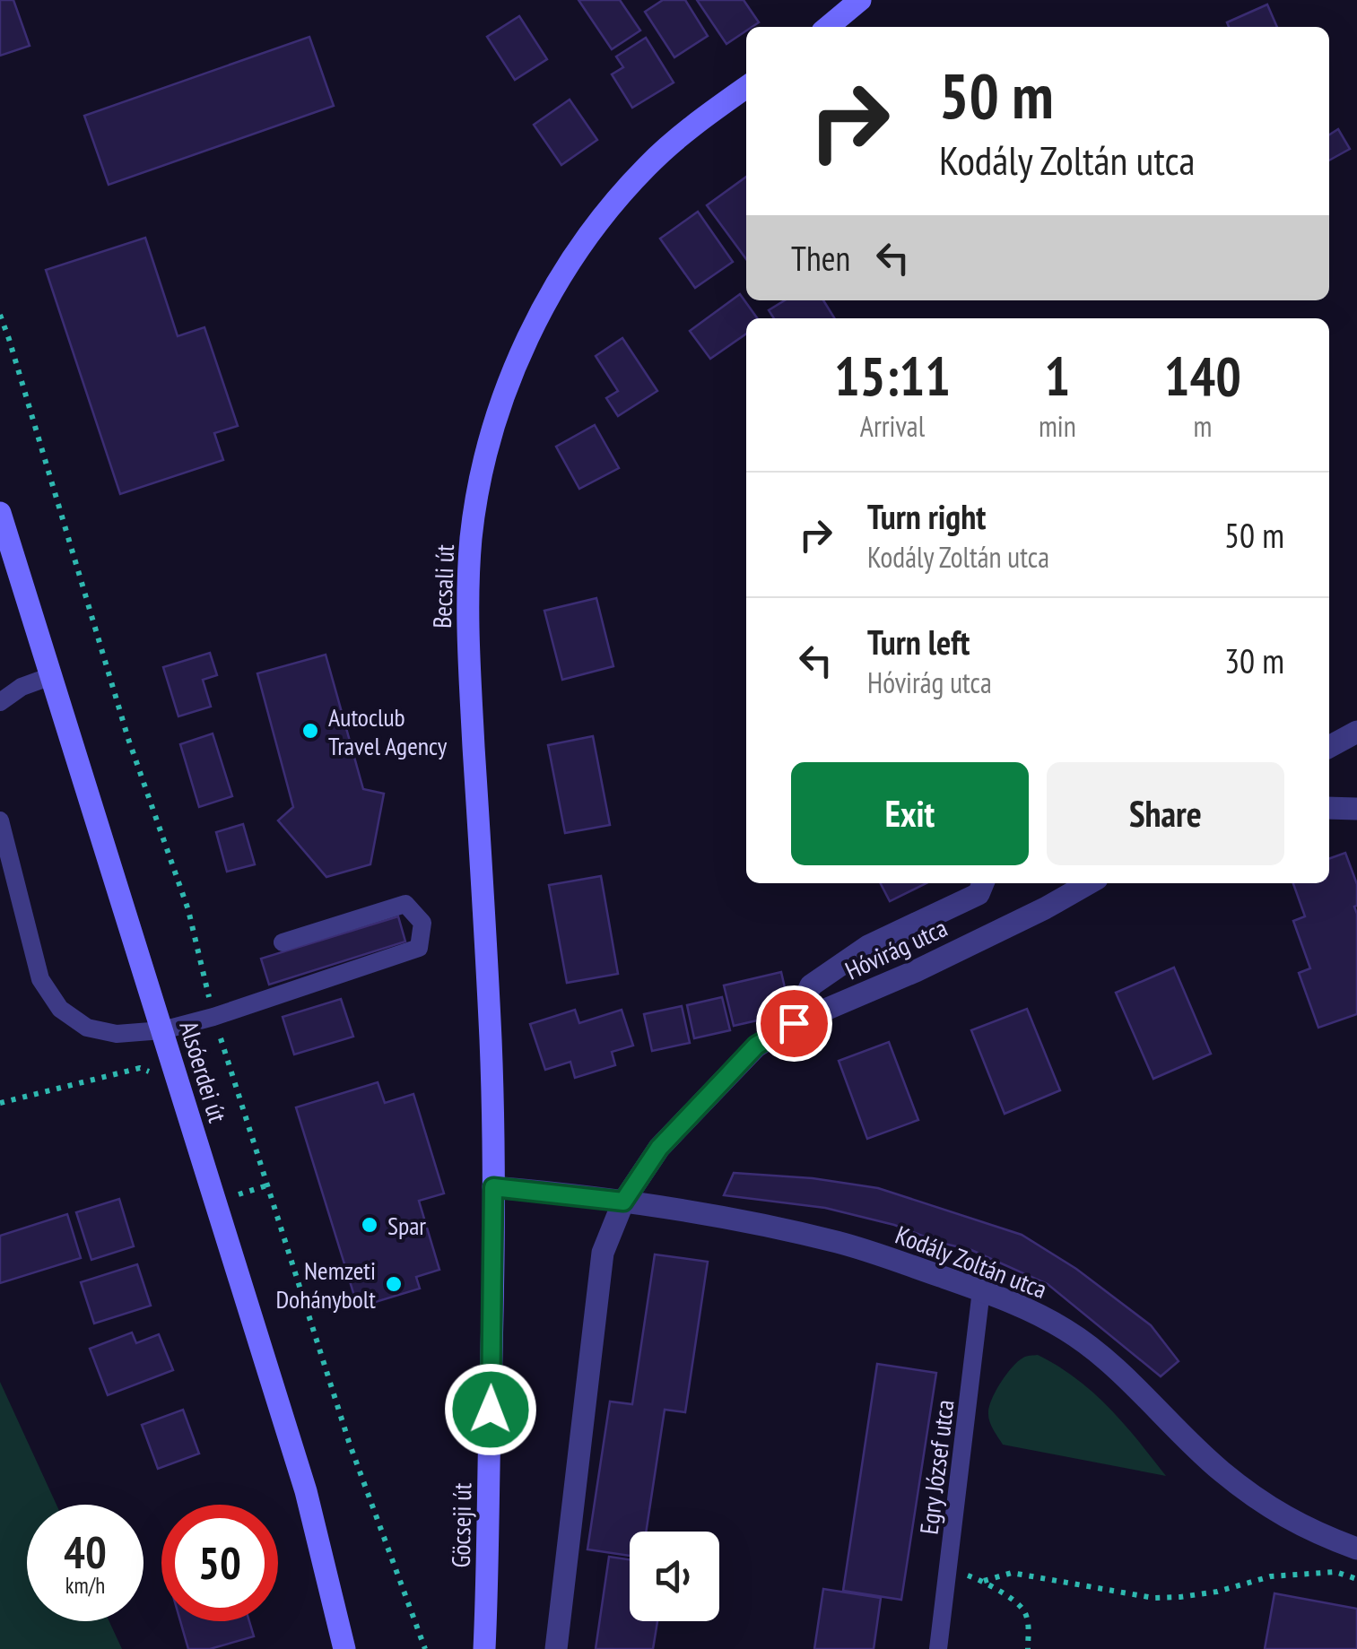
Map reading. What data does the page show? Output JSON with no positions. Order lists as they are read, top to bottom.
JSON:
{
  "streets": {
    "main road": ["Becsali út", "Alsóerdei út", "Göcseji út"],
    "street": ["Hóvirág utca", "Kodály Zoltán utca"],
    "lane": ["Egry József utca"]
  },
  "crossings": [
    ["Becsali út", "Kodály Zoltán utca"],
    ["Becsali út", "Göcseji út"],
    ["Hóvirág utca", "Kodály Zoltán utca"],
    ["Kodály Zoltán utca", "Egry József utca"],
    ["Kodály Zoltán utca", "Göcseji út"]
  ],
  "places": ["Autoclub Travel Agency", "Spar", "Nemzeti Dohánybolt"],
  "page": {
    "turn": ["50 m", "Kodály Zoltán utca"],
    "then": "Then",
    "eta": [
      "15:11",
      "Arrival",
      "1",
      "min",
      "140",
      "m"
    ],
    "list": [
      {
        "name": "Turn right",
        "note": "Kodály Zoltán utca",
        "value": "50 m"
      },
      {
        "name": "Turn left",
        "note": "Hóvirág utca",
        "value": "30 m"
      }
    ],
    "buttons": ["Exit", "Share"],
    "speed": "40 km/h",
    "limit": "50"
  }
}
